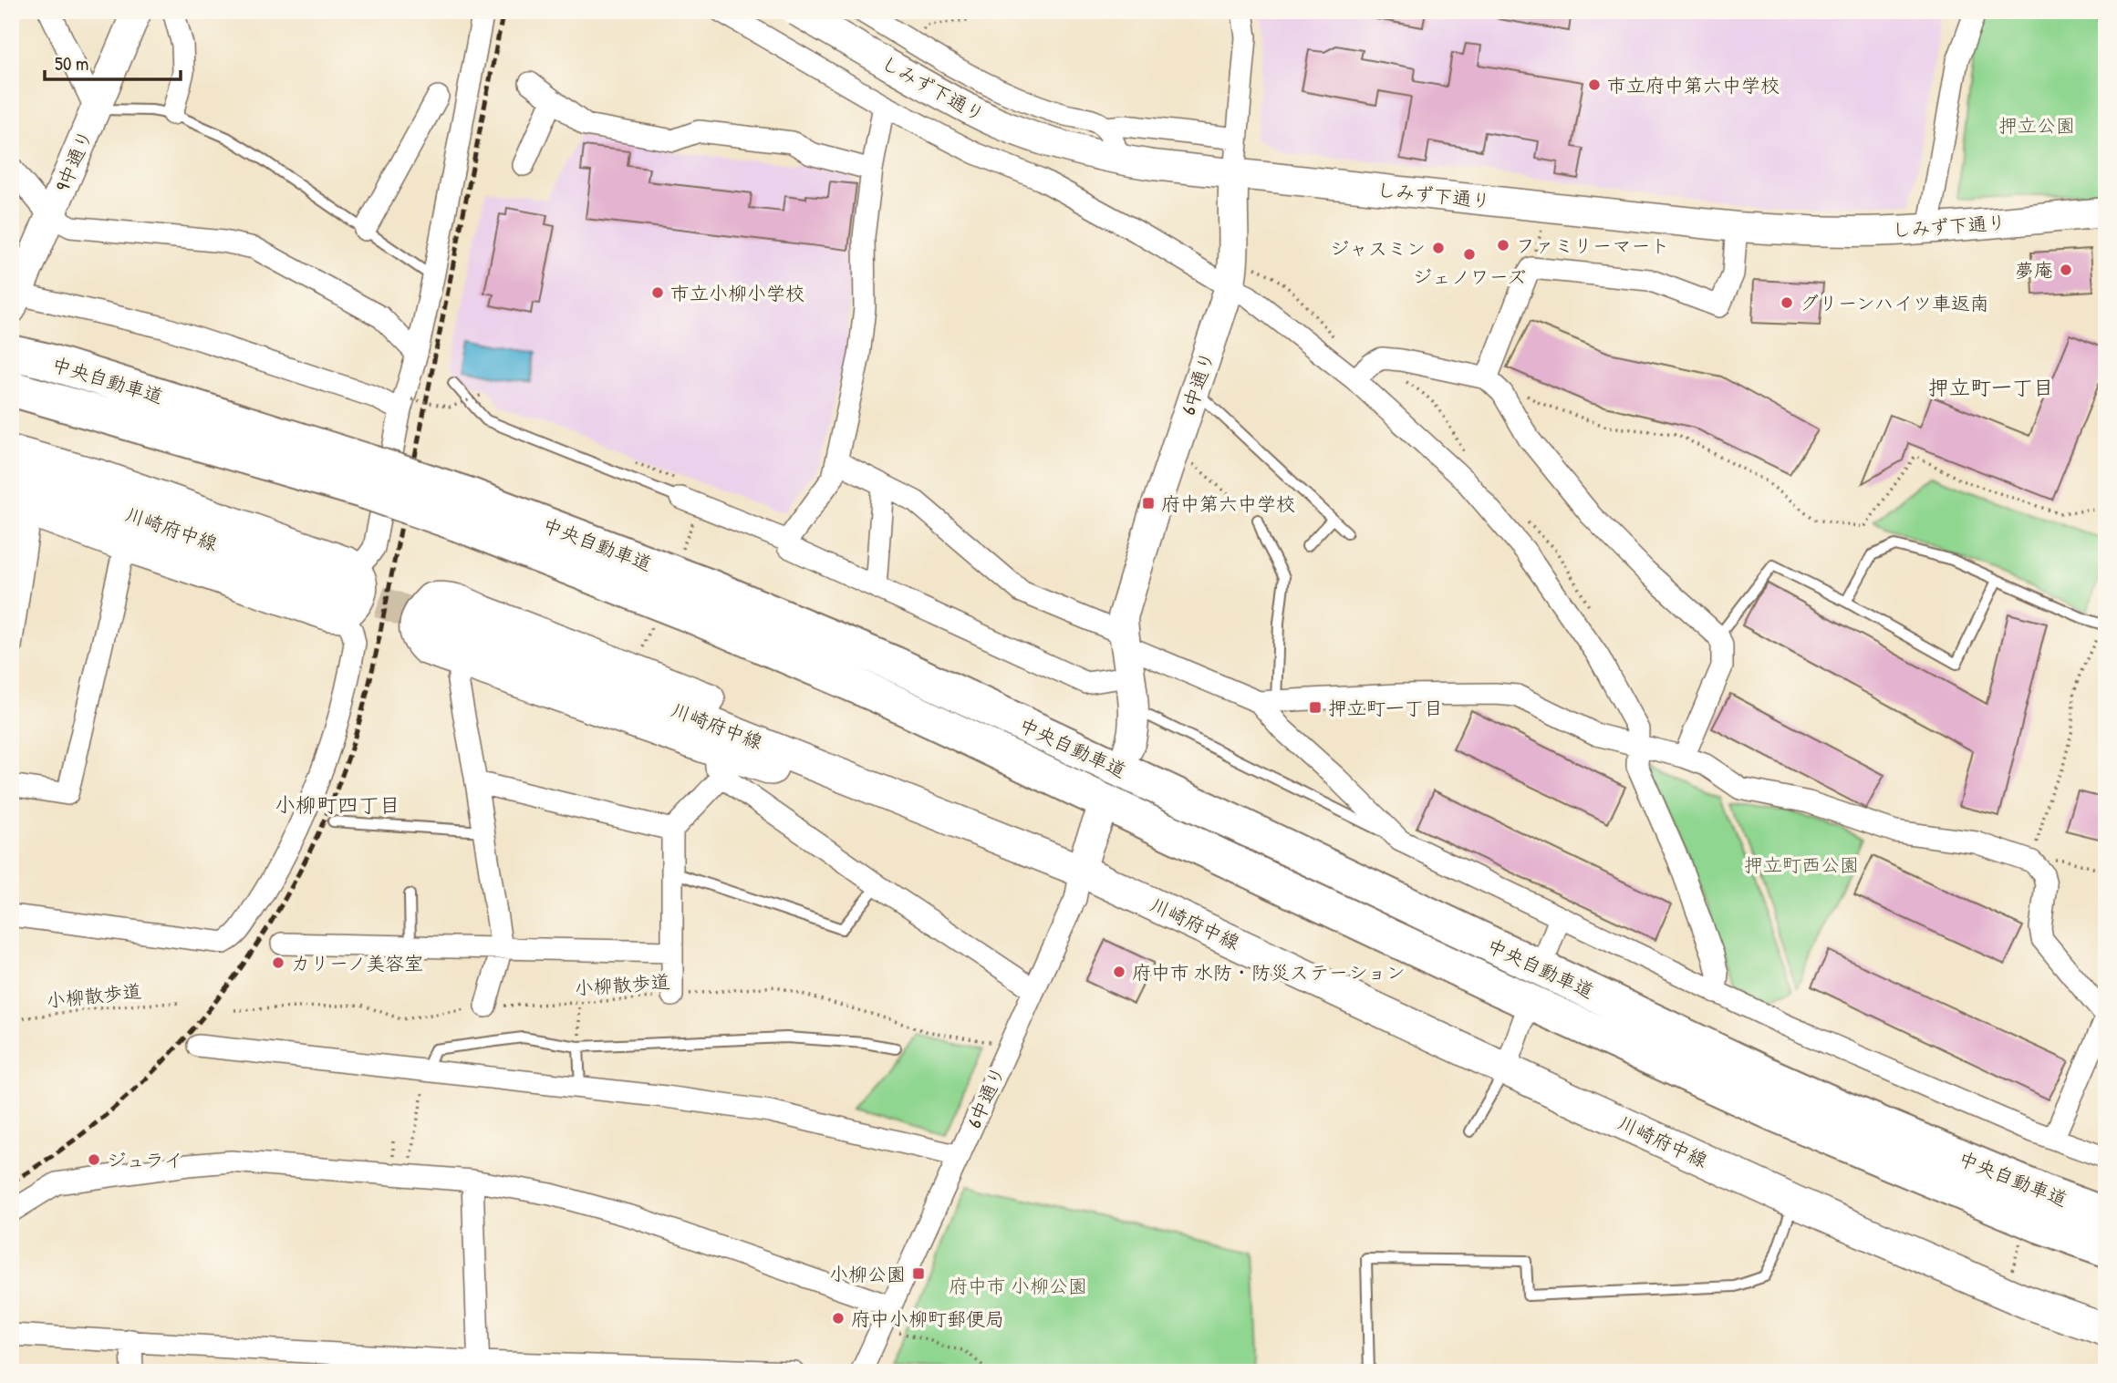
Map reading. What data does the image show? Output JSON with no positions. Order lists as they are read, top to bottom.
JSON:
{
  "streets": {
    "highway": ["中央自動車道"],
    "main road": ["川崎府中線"],
    "street": ["しみず下通り", "9中通り", "6中通り"],
    "path": ["小柳散歩道"]
  },
  "crossings": [
    ["しみず下通り", "6中通り"],
    ["6中通り", "川崎府中線"],
    ["6中通り", "小柳散歩道"]
  ],
  "districts": ["押立町一丁目", "小柳町四丁目"],
  "parks": ["押立公園", "押立町西公園", "府中市 小柳公園"],
  "places": {
    "other": [
      "市立府中第六中学校",
      "ファミリーマート",
      "ジャスミン",
      "ジェノワーズ",
      "夢庵",
      "市立小柳小学校",
      "グリーンハイツ車返南",
      "カリーノ美容室",
      "府中市 水防・防災ステーション",
      "ジュライ",
      "府中小柳町郵便局"
    ],
    "transit": ["府中第六中学校", "押立町一丁目", "小柳公園"]
  },
  "scale_bar": "50 m"
}
